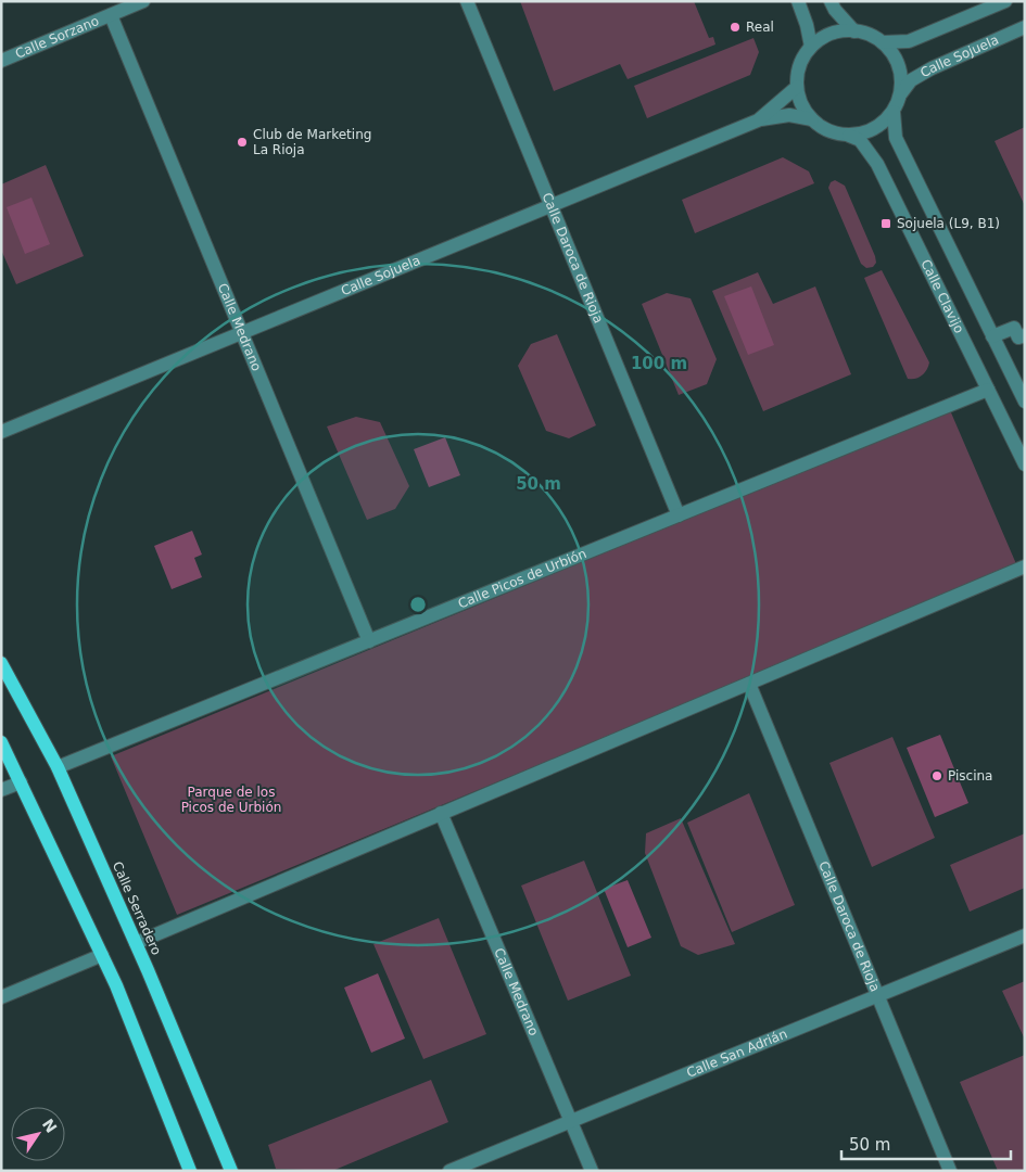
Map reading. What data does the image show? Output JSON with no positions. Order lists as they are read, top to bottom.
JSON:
{
  "streets": {
    "main road": ["Calle Serradero"],
    "street": [
      "Calle Sorzano",
      "Calle Sojuela",
      "Calle Daroca de Rioja",
      "Calle Clavijo",
      "Calle Medrano",
      "Calle Picos de Urbión",
      "Calle San Adrián"
    ]
  },
  "crossings": [
    ["Calle Sorzano", "Calle Medrano"],
    ["Calle Sojuela", "Calle Daroca de Rioja"],
    ["Calle Sojuela", "Calle Clavijo"],
    ["Calle Sojuela", "Calle Medrano"],
    ["Calle Daroca de Rioja", "Calle Picos de Urbión"],
    ["Calle Daroca de Rioja", "Calle San Adrián"],
    ["Calle Clavijo", "Calle Picos de Urbión"],
    ["Calle Medrano", "Calle Picos de Urbión"],
    ["Calle Medrano", "Calle San Adrián"],
    ["Calle Picos de Urbión", "Calle Serradero"]
  ],
  "parks": ["Parque de los Picos de Urbión"],
  "places": {
    "other": ["Real", "Club de Marketing La Rioja", "Piscina"],
    "transit": ["Sojuela (L9, B1)"]
  },
  "scale_bar": "50 m",
  "north": "top right",
  "rings": ["100 m", "50 m"]
}
